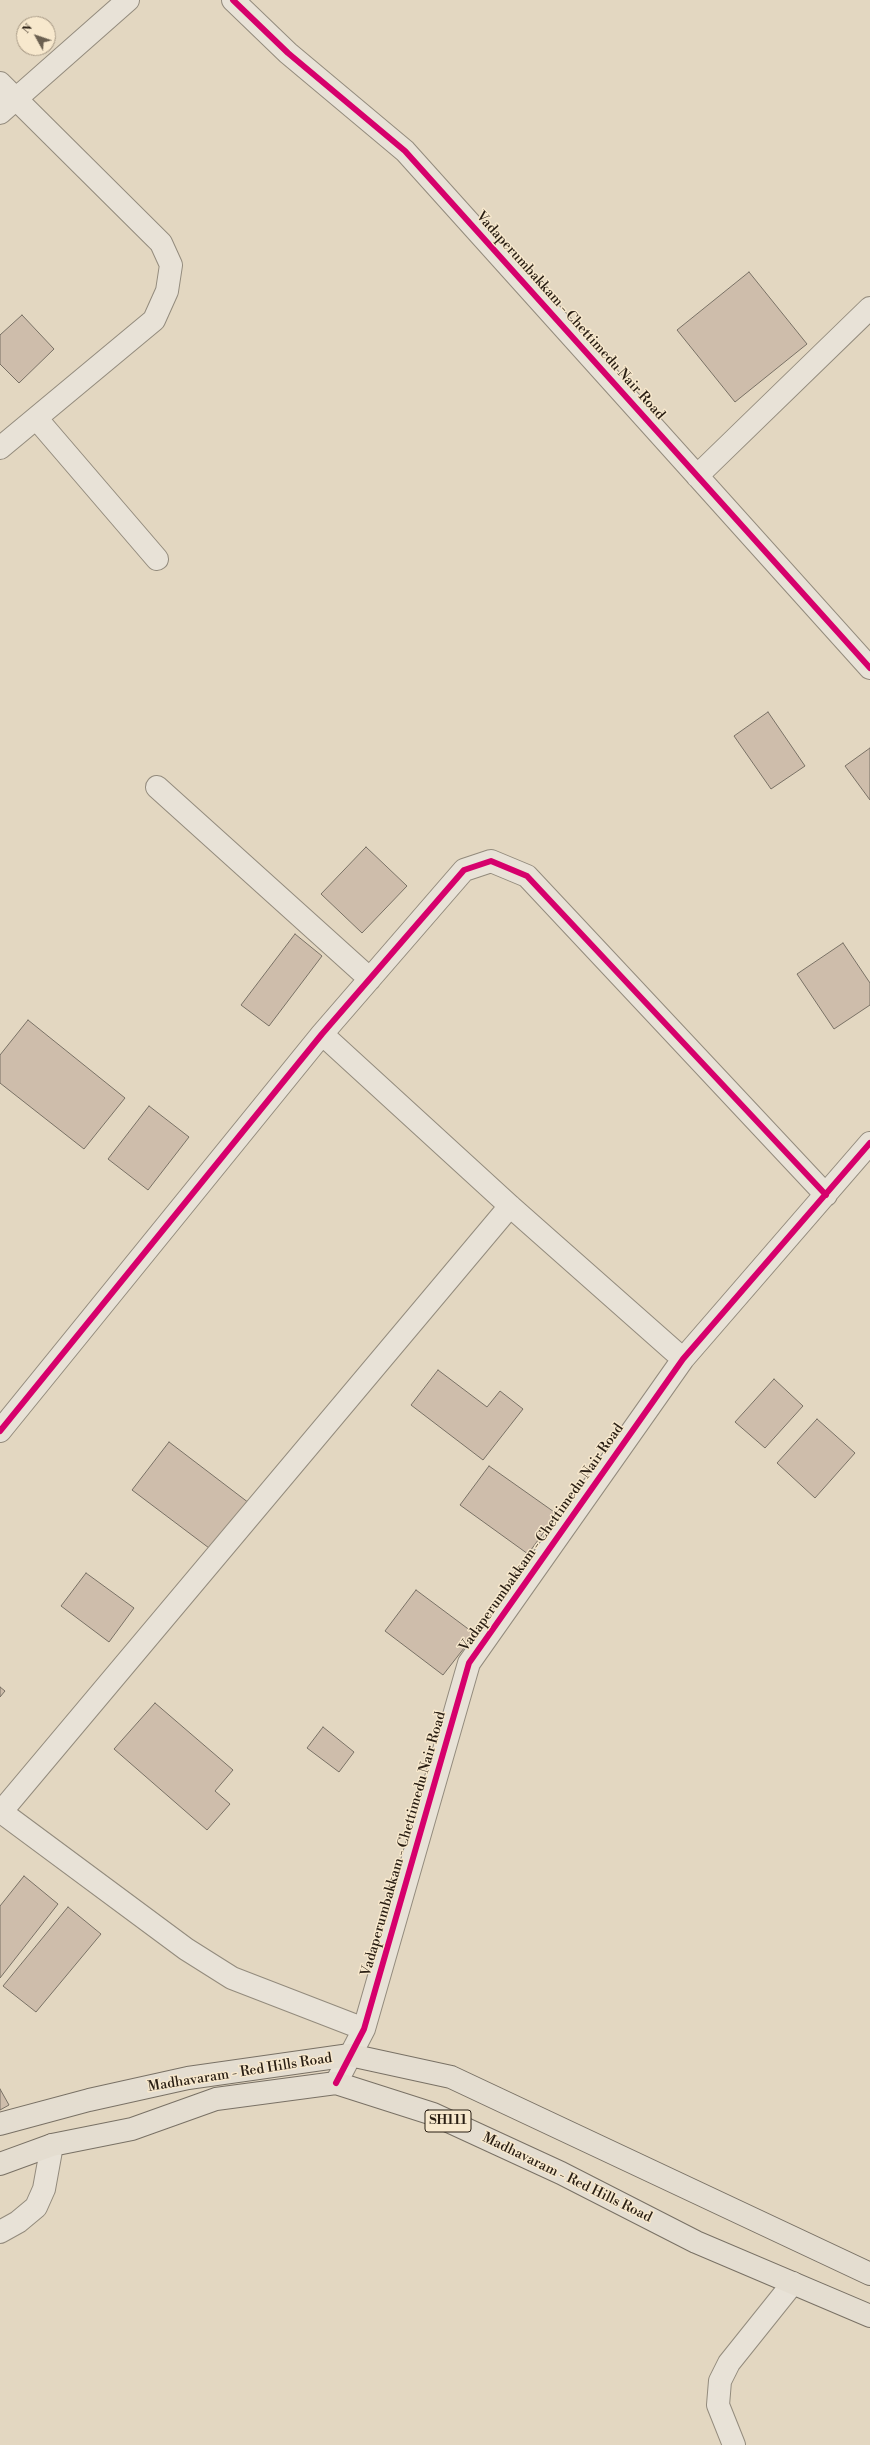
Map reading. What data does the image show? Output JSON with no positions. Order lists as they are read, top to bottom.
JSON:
{
  "streets": {
    "main road": ["Madhavaram - Red Hills Road", "SH111"],
    "street": ["Vadaperumbakkam - Chettimedu Nair Road"]
  },
  "crossings": [
    ["Vadaperumbakkam - Chettimedu Nair Road", "Madhavaram - Red Hills Road"]
  ],
  "north": "top left"
}
